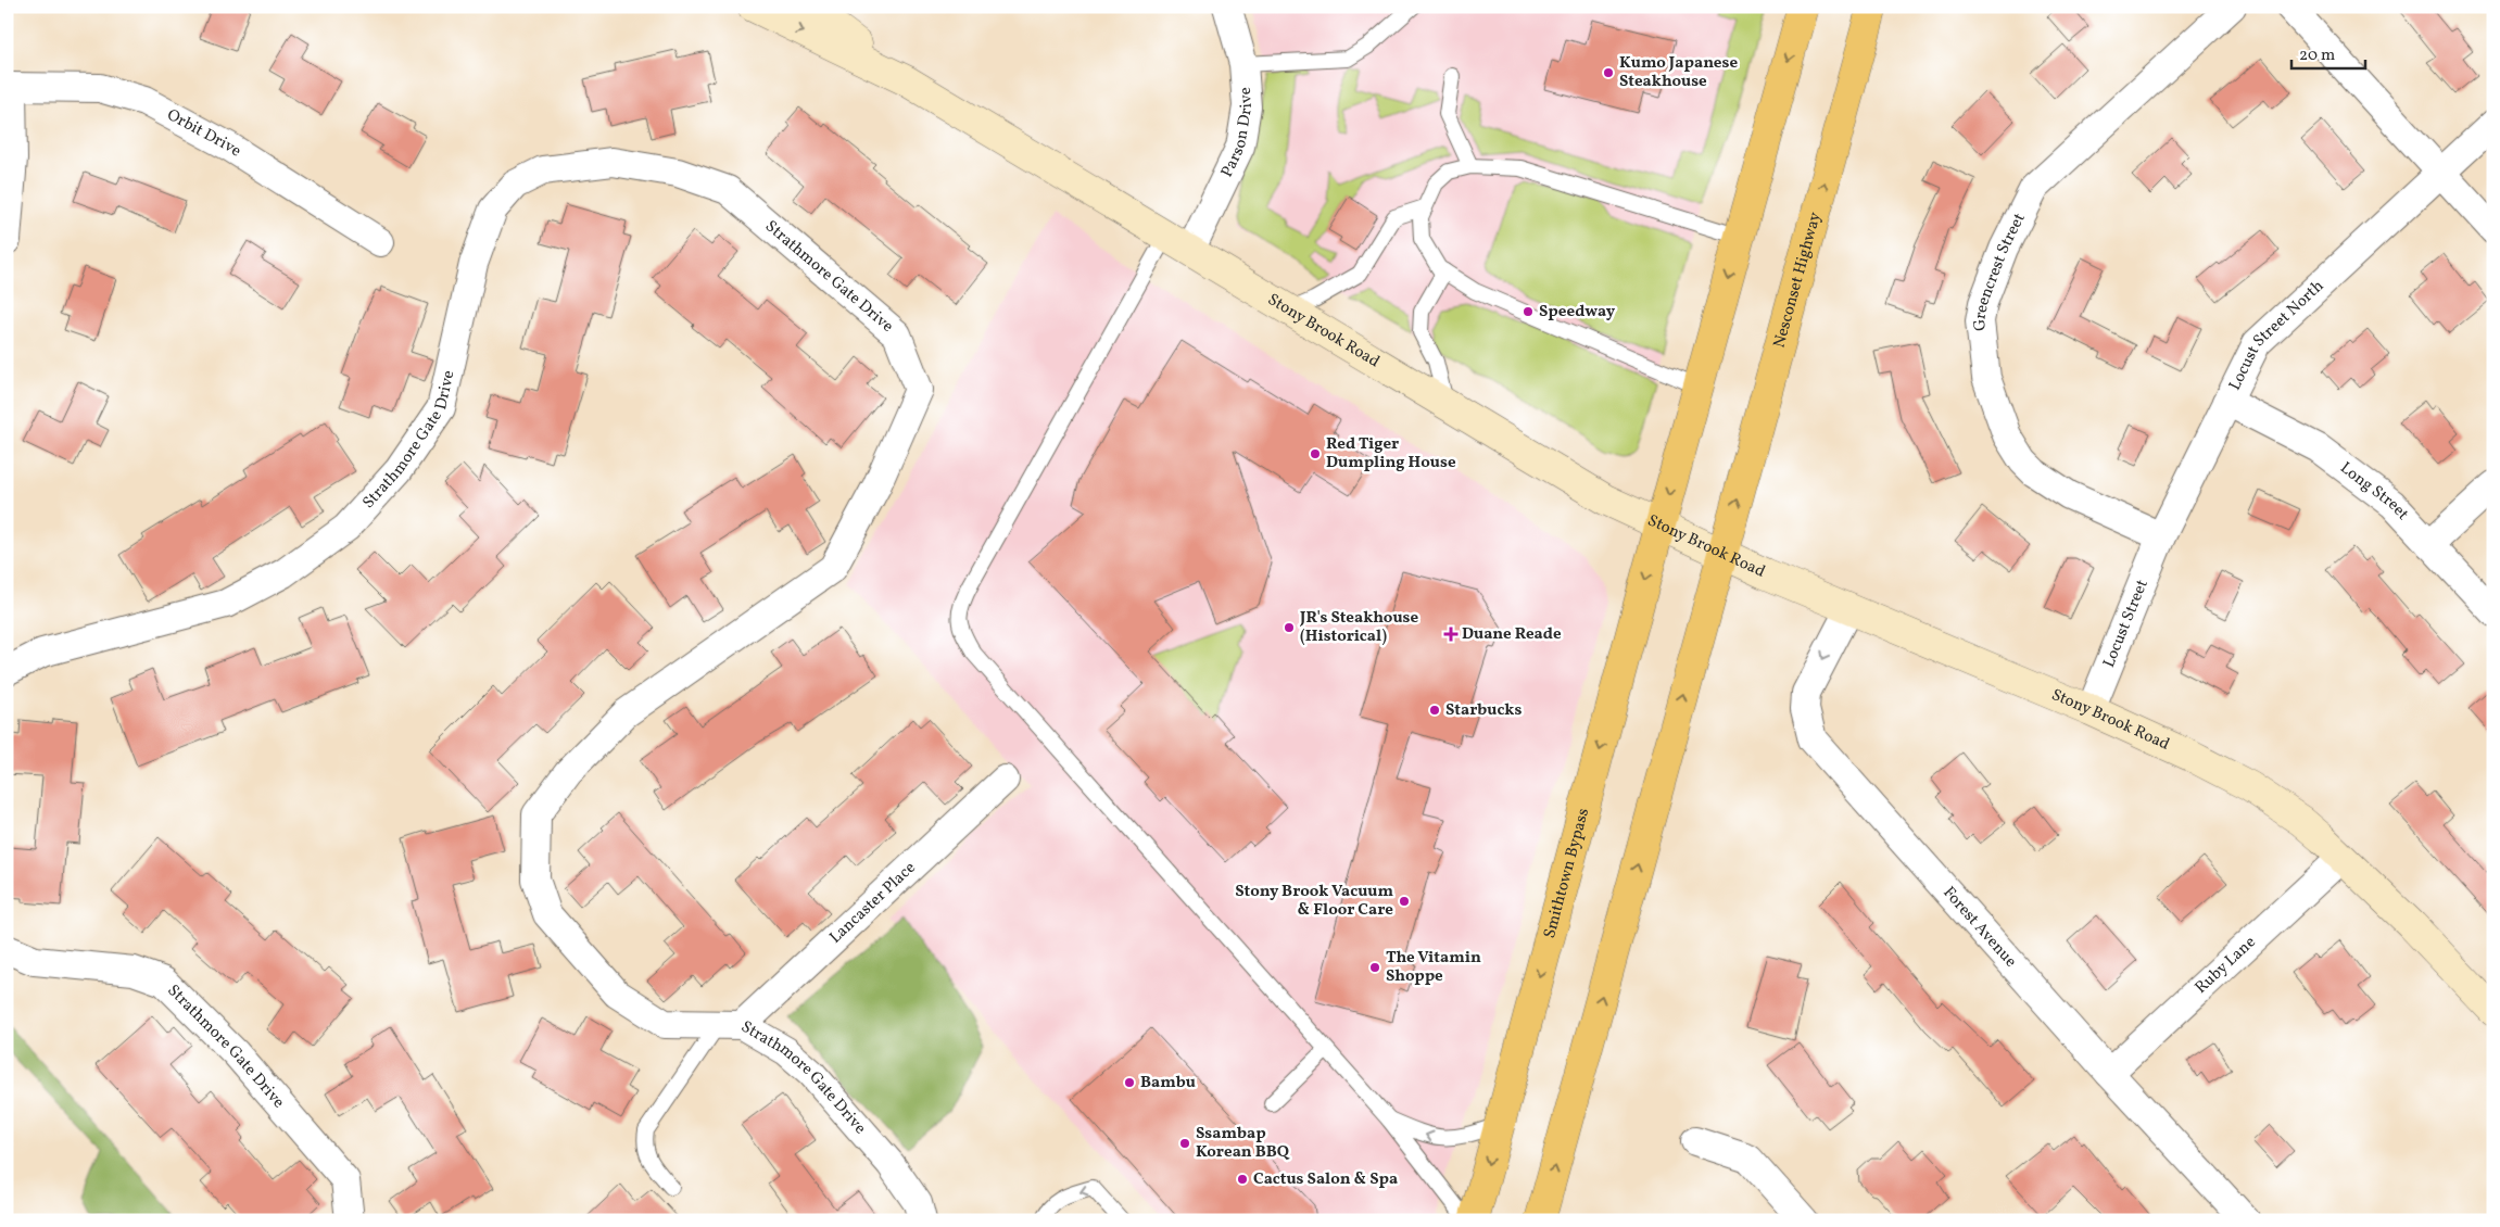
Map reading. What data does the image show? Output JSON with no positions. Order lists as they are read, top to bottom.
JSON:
{
  "streets": {
    "highway": ["Nesconset Highway", "Smithtown Bypass"],
    "main road": ["Stony Brook Road"],
    "street": [
      "Parson Drive",
      "Orbit Drive",
      "Greencrest Street",
      "Strathmore Gate Drive",
      "Locust Street North",
      "Long Street",
      "Locust Street",
      "Lancaster Place",
      "Forest Avenue",
      "Ruby Lane"
    ]
  },
  "crossings": [
    ["Parson Drive", "Stony Brook Road"],
    ["Greencrest Street", "Locust Street North"],
    ["Greencrest Street", "Locust Street"],
    ["Strathmore Gate Drive", "Lancaster Place"],
    ["Nesconset Highway", "Stony Brook Road"],
    ["Stony Brook Road", "Locust Street"],
    ["Stony Brook Road", "Smithtown Bypass"],
    ["Stony Brook Road", "Forest Avenue"],
    ["Stony Brook Road", "Ruby Lane"],
    ["Locust Street North", "Long Street"],
    ["Locust Street North", "Locust Street"],
    ["Forest Avenue", "Ruby Lane"]
  ],
  "one_way": ["Forest Avenue"],
  "places": {
    "other": [
      "Kumo Japanese Steakhouse",
      "Speedway",
      "Red Tiger Dumpling House",
      "JR's Steakhouse (Historical)",
      "Starbucks",
      "Stony Brook Vacuum & Floor Care",
      "The Vitamin Shoppe",
      "Bambu",
      "Ssambap Korean BBQ",
      "Cactus Salon & Spa"
    ],
    "health": ["Duane Reade"]
  },
  "scale_bar": "20 m"
}
